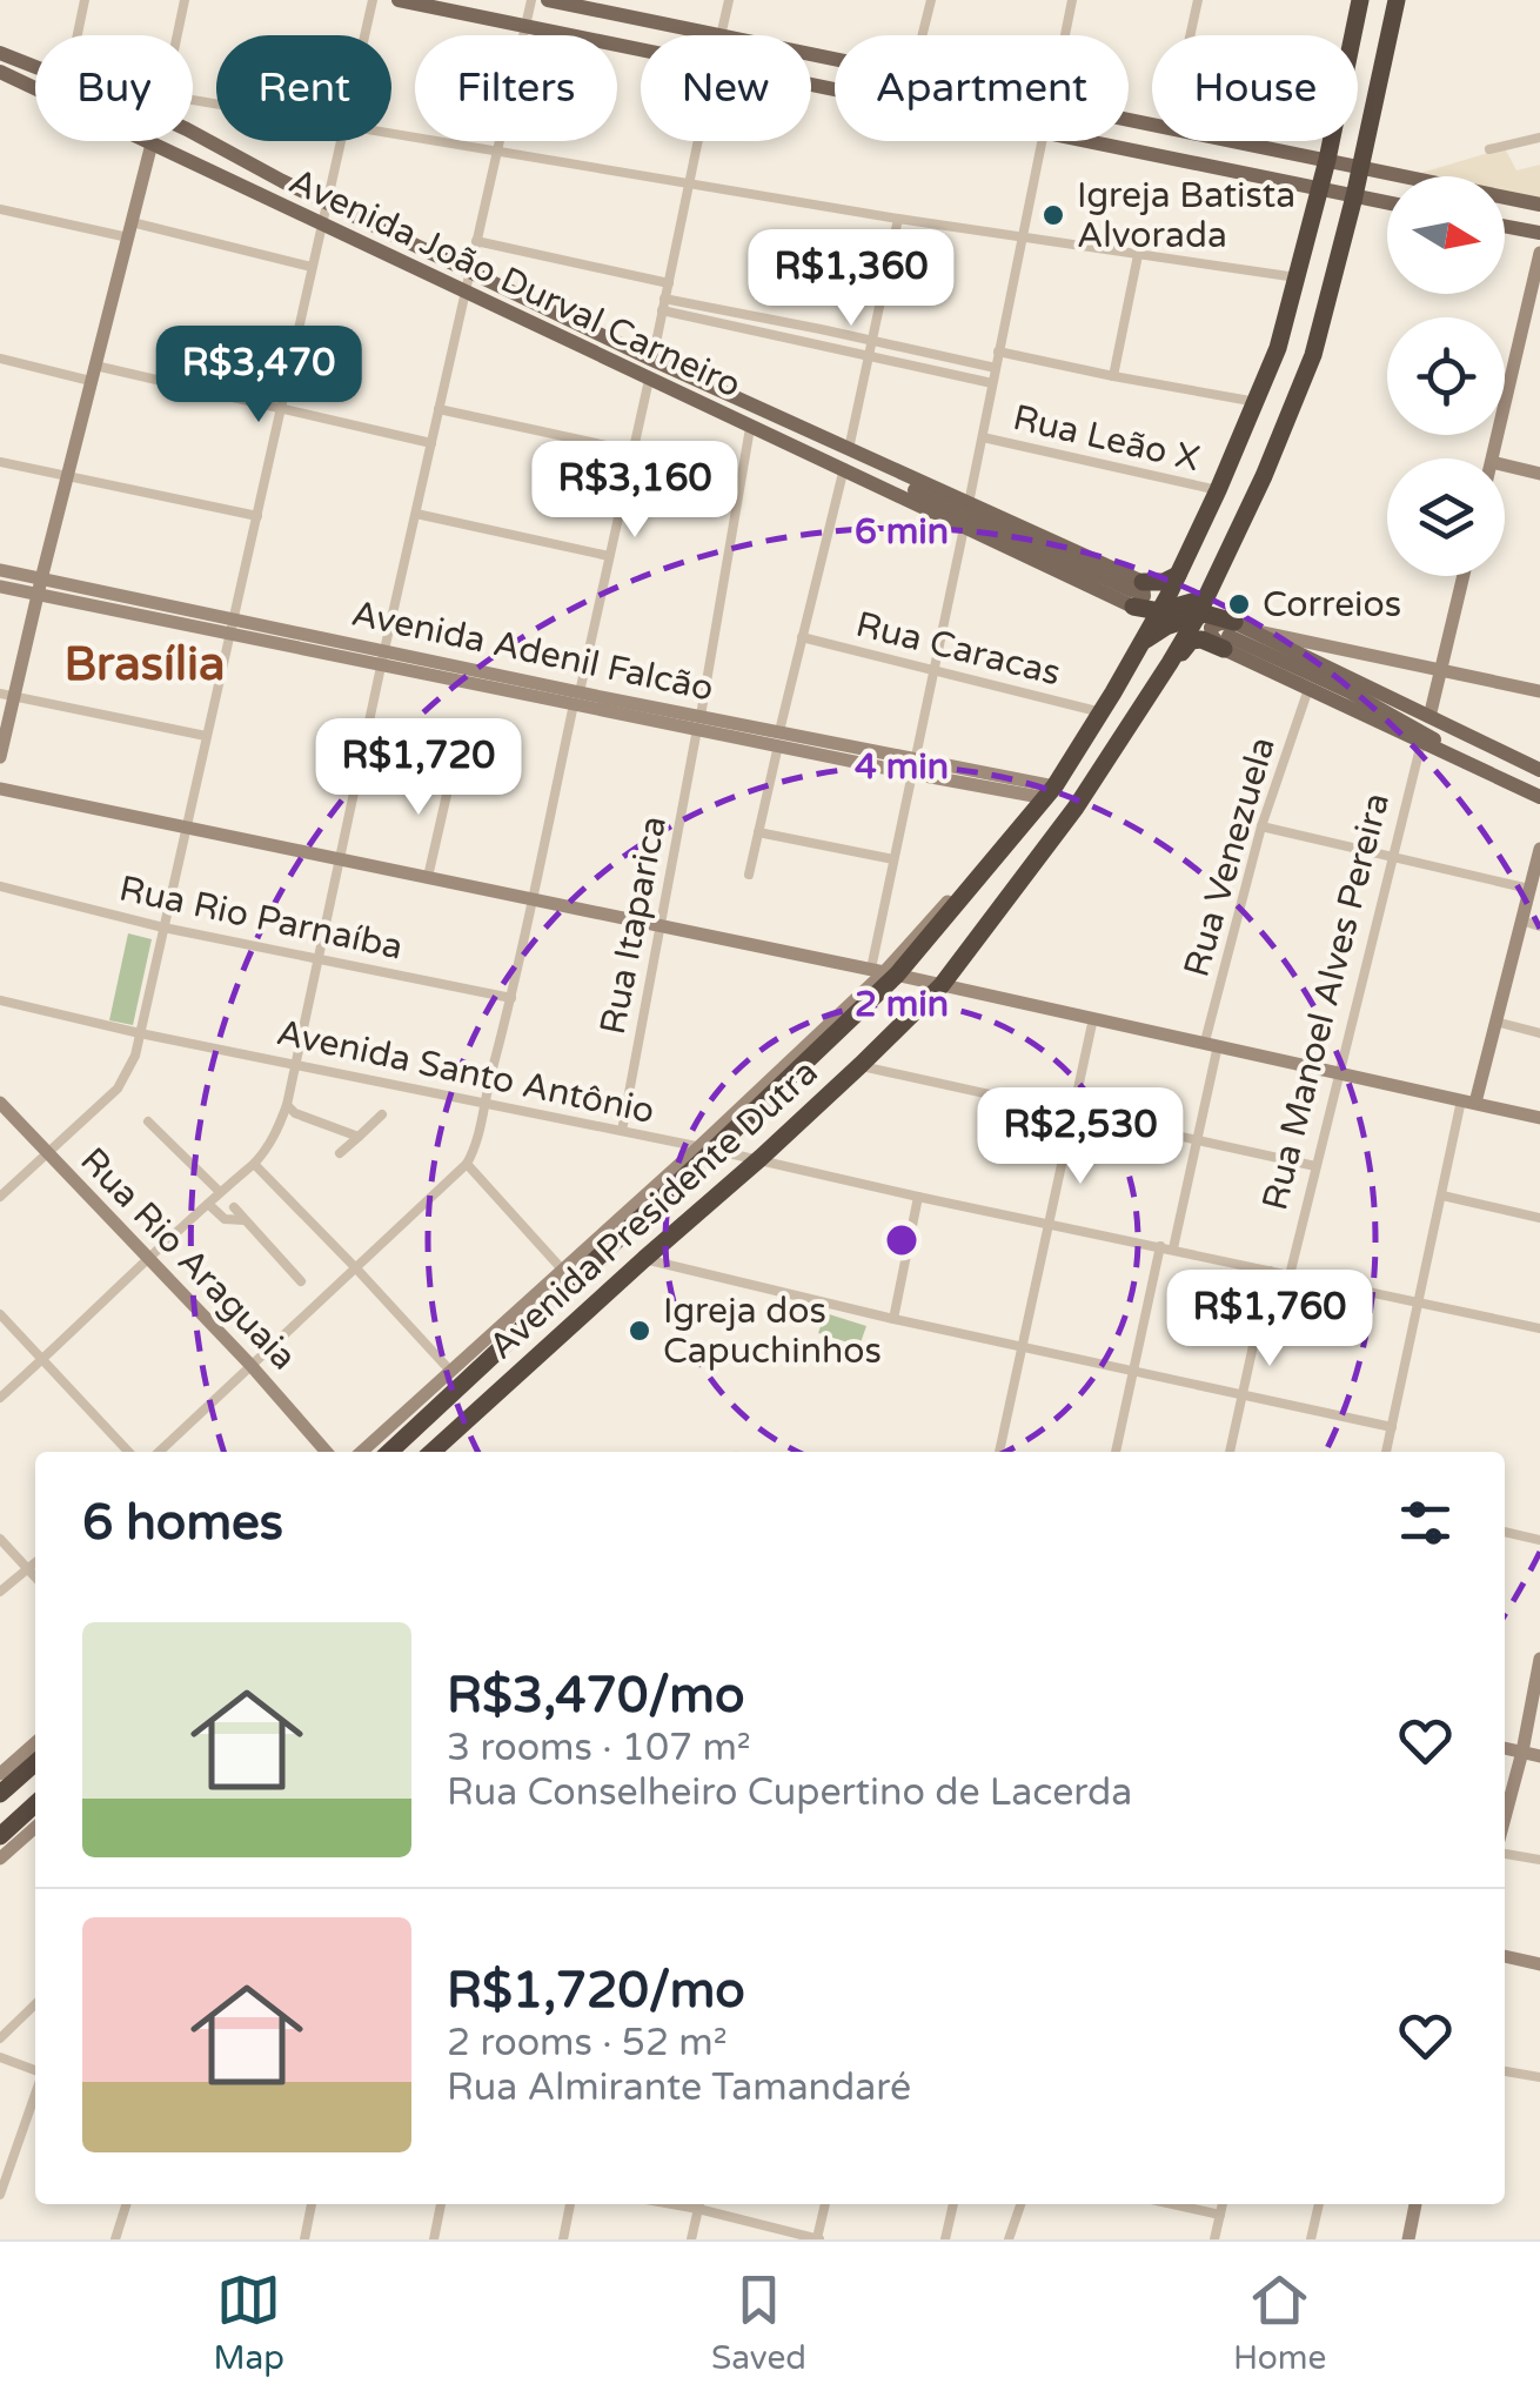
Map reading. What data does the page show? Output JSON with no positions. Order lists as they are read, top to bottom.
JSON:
{
  "streets": {
    "highway": ["Avenida Presidente Dutra"],
    "main road": ["Avenida João Durval Carneiro"],
    "street": [
      "Rua Leão X",
      "Rua Caracas",
      "Avenida Adenil Falcão",
      "Rua Venezuela",
      "Rua Rio Parnaíba",
      "Rua Itaparica",
      "Rua Manoel Alves Pereira",
      "Avenida Santo Antônio",
      "Rua Rio Araguaia"
    ]
  },
  "crossings": [
    ["Avenida João Durval Carneiro", "Rua Itaparica"],
    ["Rua Leão X", "Avenida Presidente Dutra"],
    ["Rua Caracas", "Avenida Presidente Dutra"],
    ["Avenida Adenil Falcão", "Rua Itaparica"],
    ["Avenida Adenil Falcão", "Avenida Presidente Dutra"],
    ["Rua Venezuela", "Avenida Santo Antônio"],
    ["Rua Itaparica", "Avenida Santo Antônio"],
    ["Rua Manoel Alves Pereira", "Avenida Santo Antônio"],
    ["Avenida Santo Antônio", "Avenida Presidente Dutra"]
  ],
  "districts": ["Brasília"],
  "places": ["Igreja Batista Alvorada", "Correios", "Igreja dos Capuchinhos"],
  "north": "right",
  "page": {
    "chip": [
      "Buy",
      "Rent",
      "Filters",
      "New",
      "Apartment",
      "House"
    ],
    "price": [
      "R$1,360",
      "R$3,470",
      "R$3,160",
      "R$1,720",
      "R$2,530",
      "R$1,760"
    ],
    "heading": "6 homes",
    "list": [
      {
        "name": "R$3,470/mo",
        "note": "3 rooms · 107 m² · Rua Conselheiro Cupertino de Lacerda"
      },
      {
        "name": "R$1,720/mo",
        "note": "2 rooms · 52 m² · Rua Almirante Tamandaré"
      }
    ],
    "tabs": ["Map", "Saved", "Home"]
  },
  "rings": ["6 min", "4 min", "2 min"]
}
